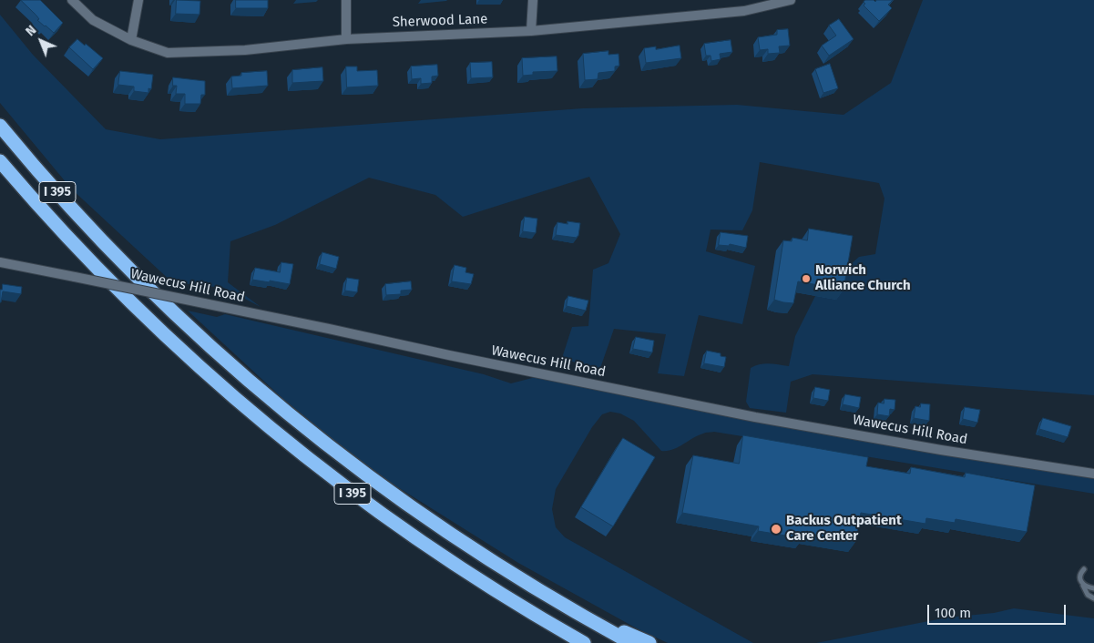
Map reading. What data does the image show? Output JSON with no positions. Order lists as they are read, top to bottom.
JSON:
{
  "streets": {
    "highway": ["I 395"],
    "street": ["Sherwood Lane", "Wawecus Hill Road"]
  },
  "places": ["Norwich Alliance Church", "Backus Outpatient Care Center"],
  "scale_bar": "100 m",
  "north": "top left"
}
